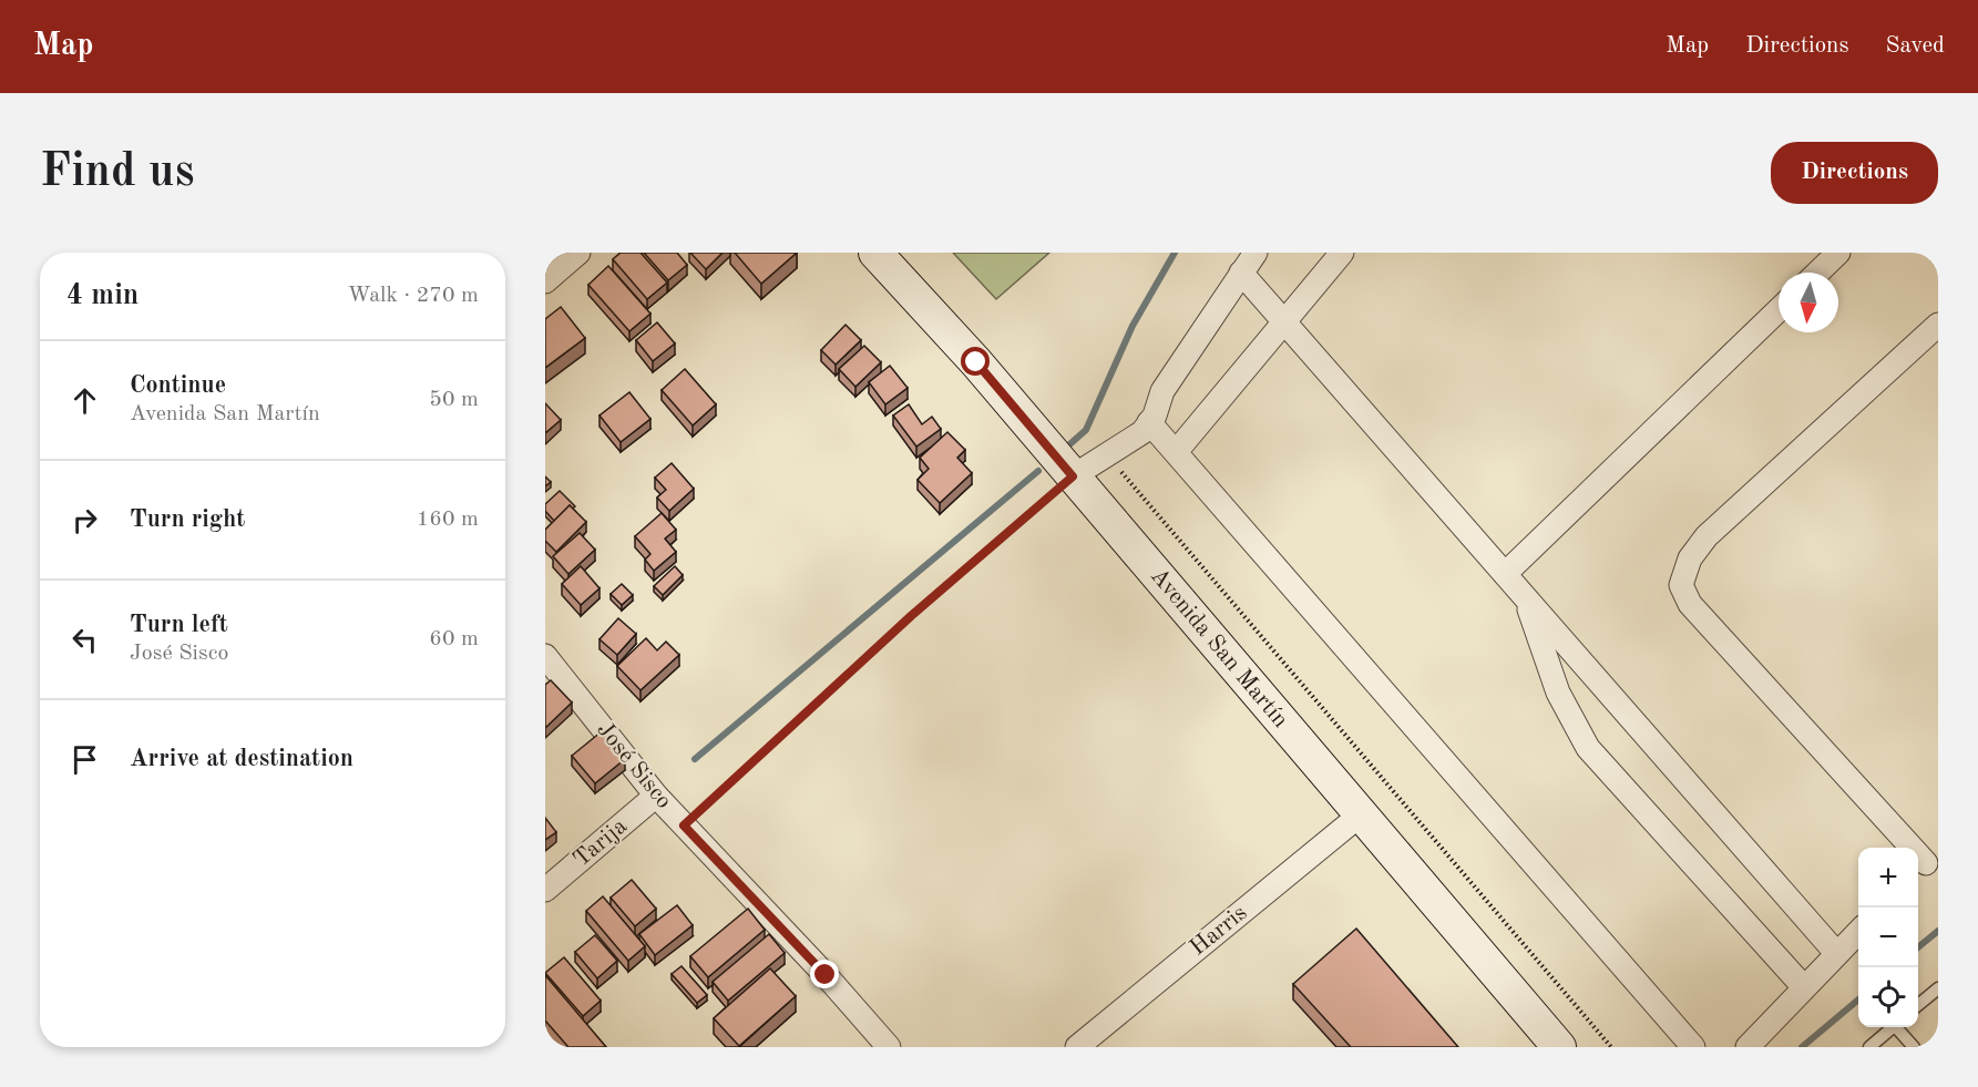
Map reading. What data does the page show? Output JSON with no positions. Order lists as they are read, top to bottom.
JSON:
{
  "streets": {
    "street": [
      "Avenida San Martín",
      "José Sisco",
      "Tarija",
      "Harris"
    ]
  },
  "crossings": [
    ["Avenida San Martín", "Harris"],
    ["José Sisco", "Tarija"]
  ],
  "north": "bottom",
  "page": {
    "header": "Map",
    "nav": ["Map", "Directions", "Saved"],
    "buttons": "Directions",
    "title": "Find us",
    "heading": ["4 min", "Walk · 270 m"],
    "list": [
      ["Continue", "Avenida San Martín", "50 m"],
      ["Turn right", "160 m"],
      ["Turn left", "José Sisco", "60 m"],
      "Arrive at destination"
    ],
    "map_buttons": ["+", "−"]
  }
}
